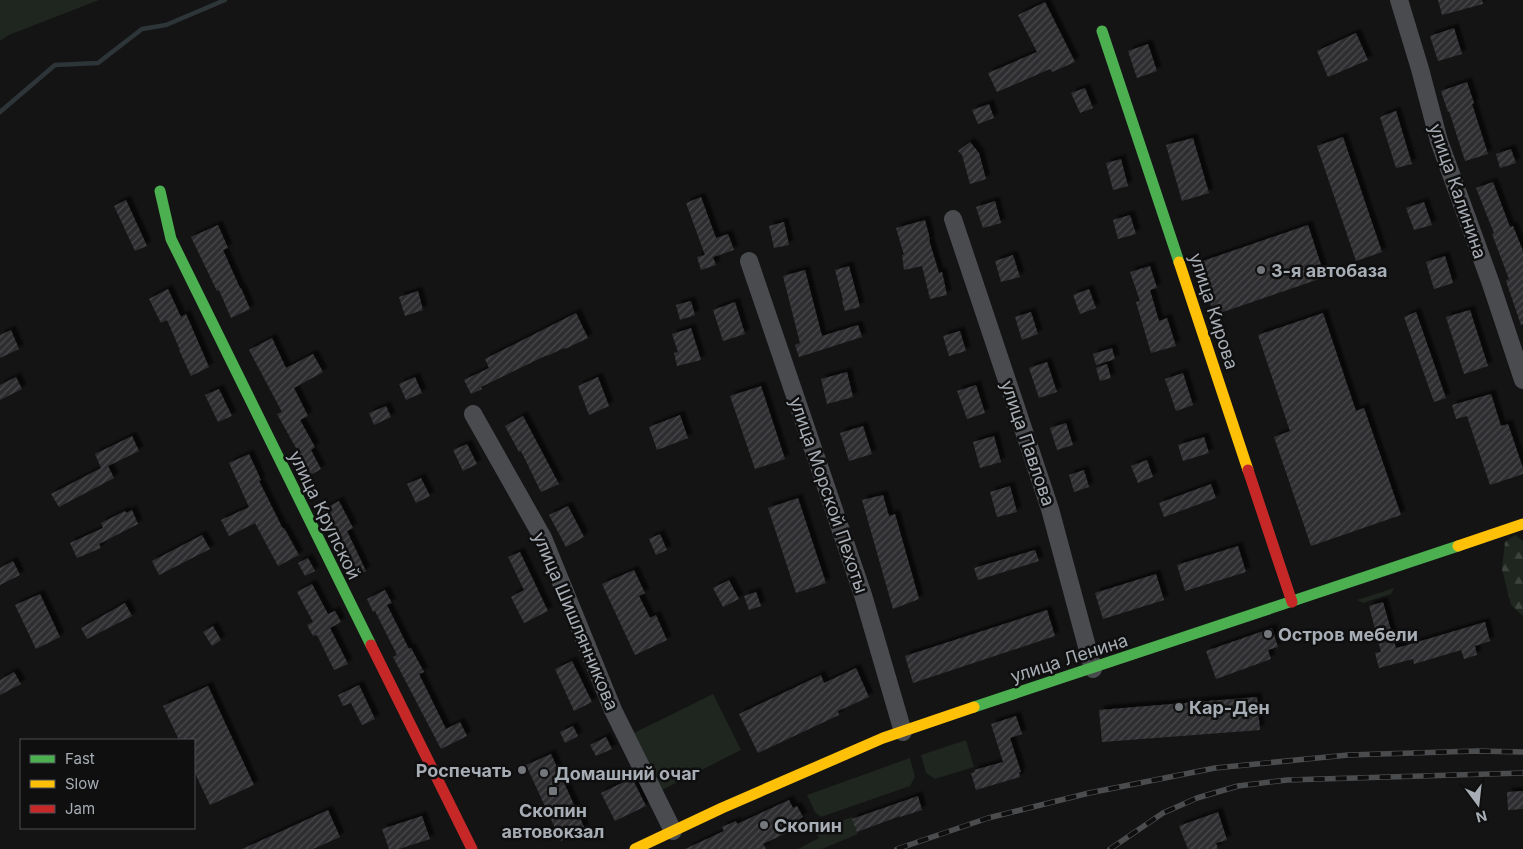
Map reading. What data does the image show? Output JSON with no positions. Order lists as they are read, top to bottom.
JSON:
{
  "streets": {
    "street": [
      "улица Калинина",
      "улица Кирова",
      "улица Павлова",
      "улица Морской Пехоты",
      "улица Крупской",
      "улица Шишлянникова",
      "улица Ленина"
    ]
  },
  "crossings": [
    ["улица Кирова", "улица Ленина"],
    ["улица Павлова", "улица Ленина"],
    ["улица Морской Пехоты", "улица Ленина"],
    ["улица Шишлянникова", "улица Ленина"]
  ],
  "places": {
    "other": [
      "3-я автобаза",
      "Остров мебели",
      "Кар-Ден",
      "Роспечать",
      "Домашний очаг",
      "Скопин"
    ],
    "transit": ["Скопин автовокзал"]
  },
  "legend": ["Fast", "Slow", "Jam"],
  "north": "bottom"
}
